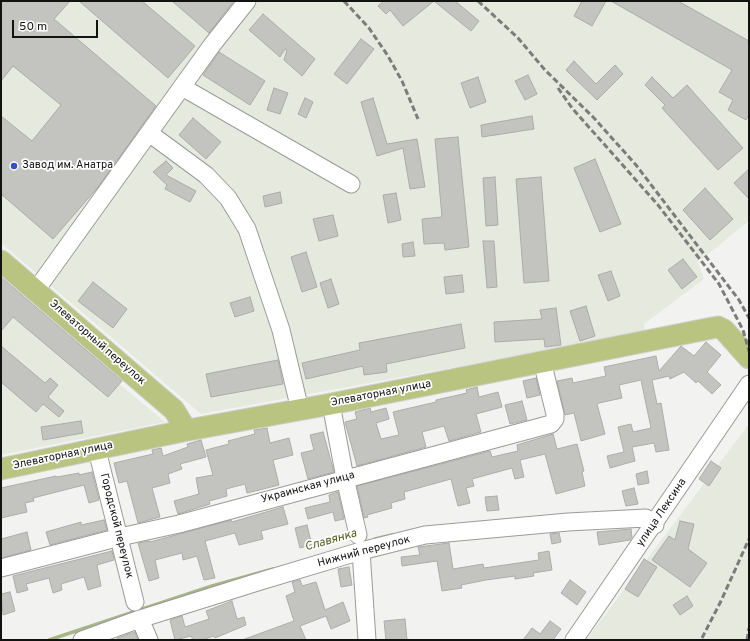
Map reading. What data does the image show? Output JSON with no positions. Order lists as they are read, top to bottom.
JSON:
{
  "streets": {
    "main road": ["Элеваторный переулок", "Элеваторная улица"],
    "street": [
      "Украинская улица",
      "улица Лексина",
      "Городской переулок",
      "Нижний переулок"
    ]
  },
  "crossings": [
    ["Элеваторный переулок", "Элеваторная улица"],
    ["Элеваторная улица", "Украинская улица"],
    ["Элеваторная улица", "Городской переулок"],
    ["Украинская улица", "Городской переулок"],
    ["улица Лексина", "Нижний переулок"]
  ],
  "water": ["Славянка"],
  "places": ["Завод им. Анатра"],
  "scale_bar": "50 m"
}
